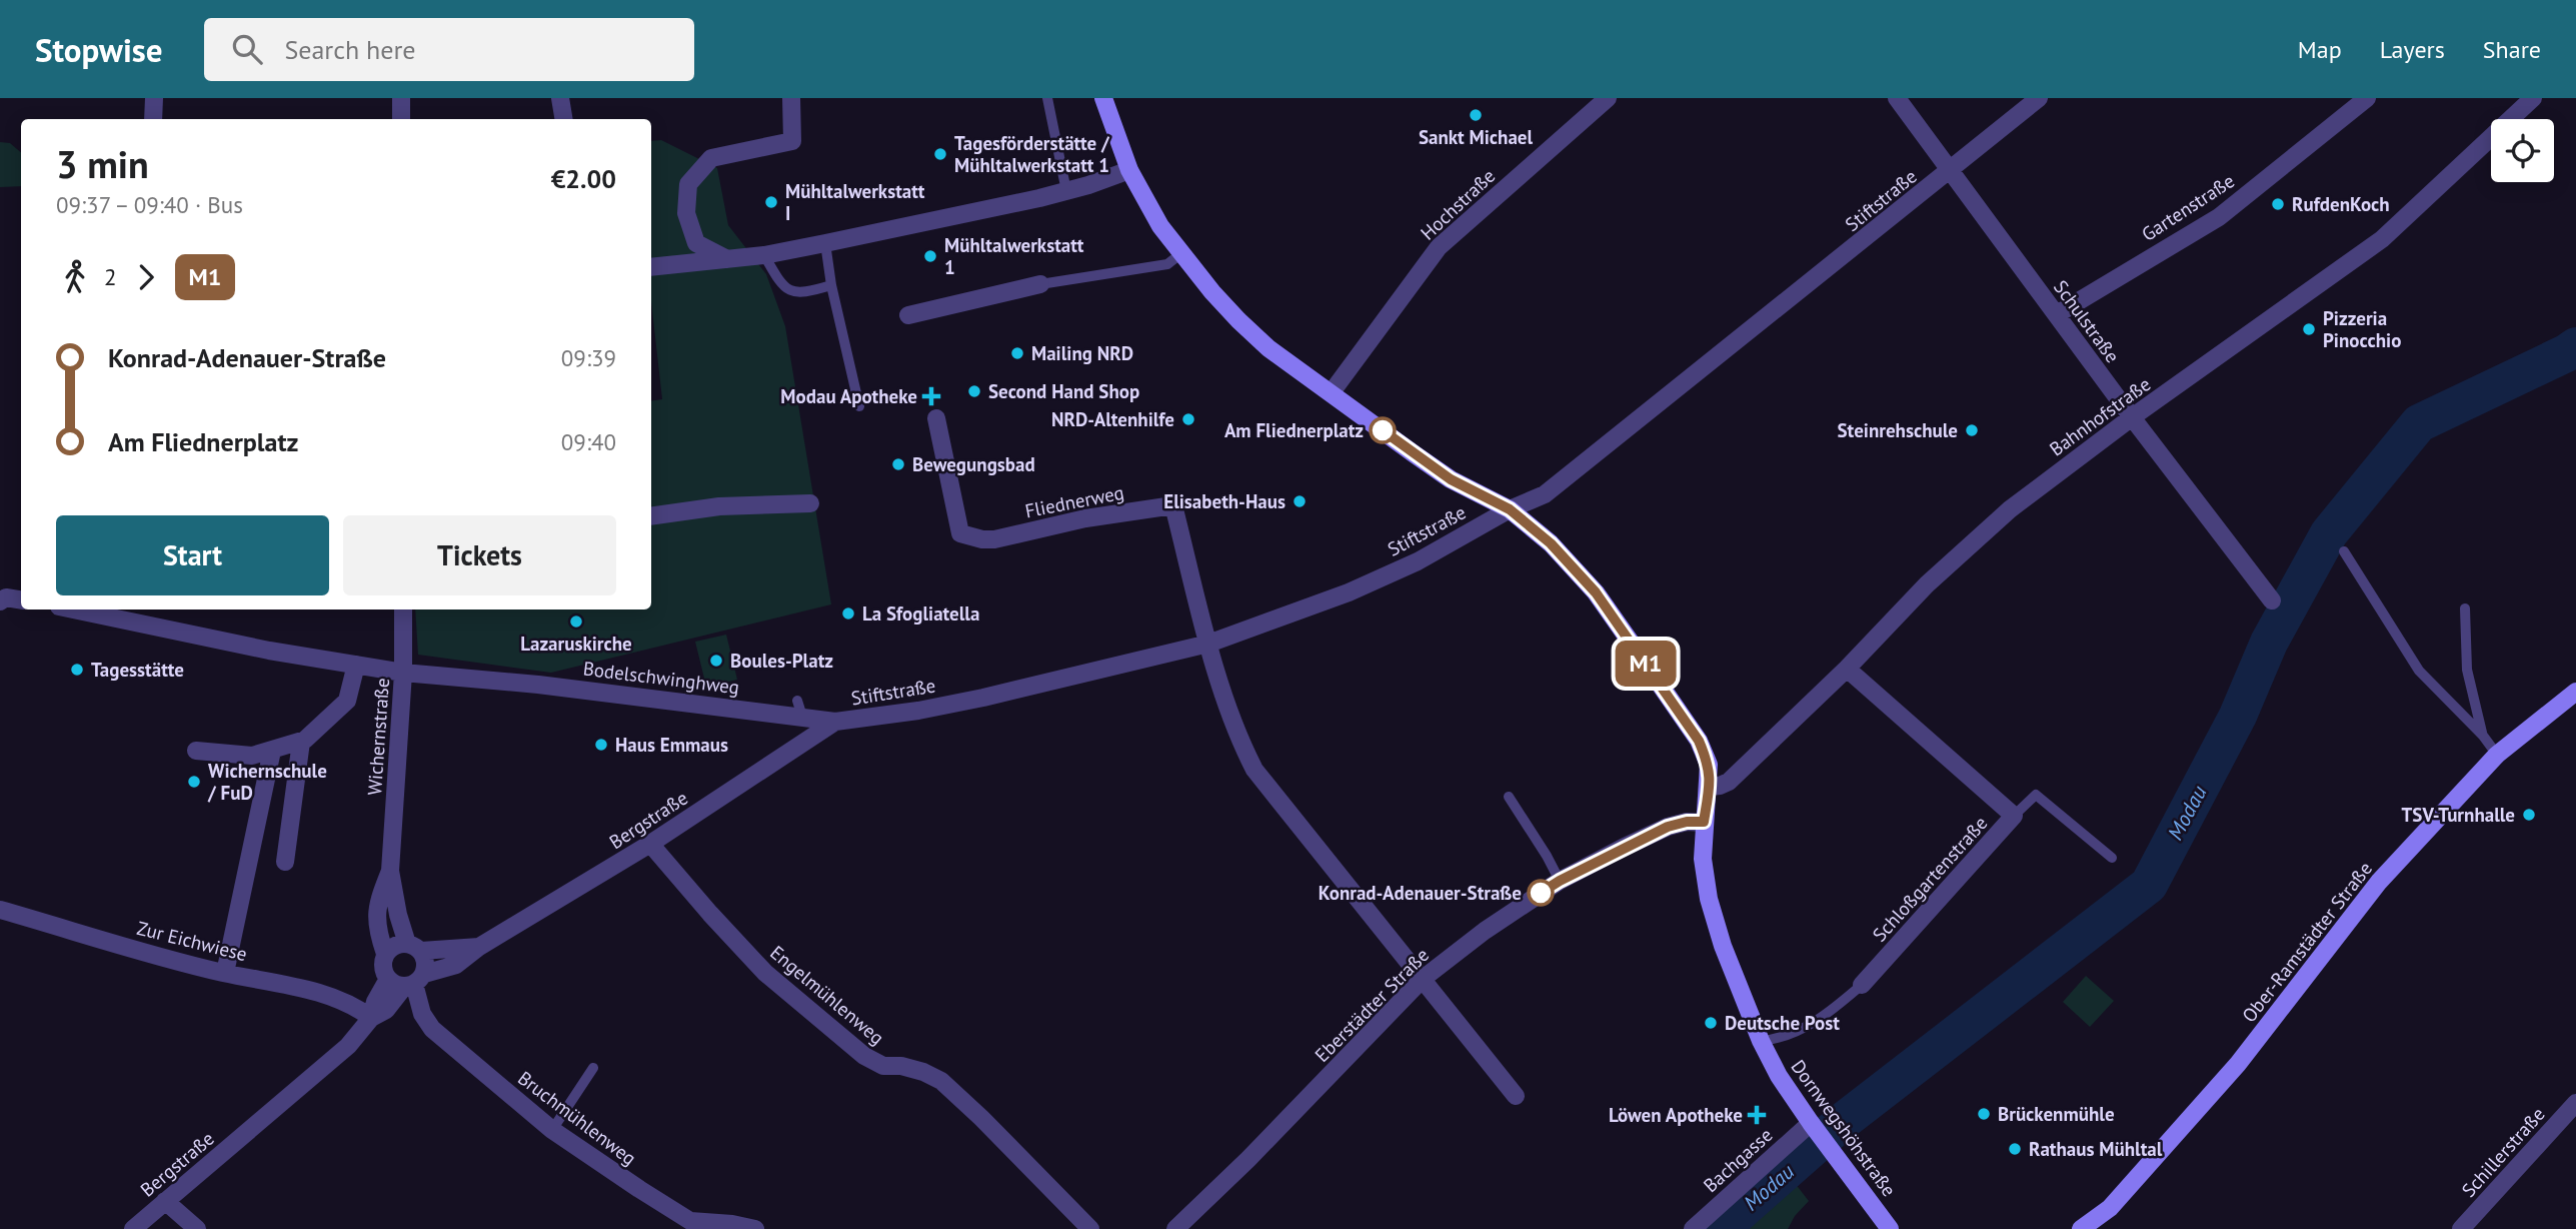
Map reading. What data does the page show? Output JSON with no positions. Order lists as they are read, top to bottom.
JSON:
{
  "streets": {
    "street": [
      "Stiftstraße",
      "Hochstraße",
      "Gartenstraße",
      "Schulstraße",
      "Bahnhofstraße",
      "Fliednerweg",
      "Bodelschwinghweg",
      "Wichernstraße",
      "Bergstraße",
      "Schloßgartenstraße",
      "Zur Eichwiese",
      "Ober-Ramstädter Straße",
      "Engelmühlenweg",
      "Eberstädter Straße",
      "Bruchmühlenweg",
      "Dornwegshöhstraße",
      "Schillerstraße",
      "Bachgasse"
    ]
  },
  "crossings": [
    ["Stiftstraße", "Schulstraße"],
    ["Stiftstraße", "Fliednerweg"],
    ["Stiftstraße", "Bodelschwinghweg"],
    ["Stiftstraße", "Bergstraße"],
    ["Stiftstraße", "Dornwegshöhstraße"],
    ["Hochstraße", "Dornwegshöhstraße"],
    ["Gartenstraße", "Schulstraße"],
    ["Schulstraße", "Bahnhofstraße"],
    ["Bahnhofstraße", "Schloßgartenstraße"],
    ["Bahnhofstraße", "Dornwegshöhstraße"],
    ["Bodelschwinghweg", "Wichernstraße"],
    ["Bodelschwinghweg", "Bergstraße"],
    ["Wichernstraße", "Bergstraße"],
    ["Wichernstraße", "Bruchmühlenweg"],
    ["Bergstraße", "Zur Eichwiese"],
    ["Bergstraße", "Engelmühlenweg"],
    ["Bergstraße", "Bruchmühlenweg"],
    ["Schloßgartenstraße", "Dornwegshöhstraße"],
    ["Eberstädter Straße", "Dornwegshöhstraße"],
    ["Dornwegshöhstraße", "Bachgasse"]
  ],
  "water": ["Modau"],
  "places": {
    "other": [
      "Sankt Michael",
      "Tagesförderstätte / Mühltalwerkstatt 1",
      "Mühltalwerkstatt I",
      "RufdenKoch",
      "Mühltalwerkstatt 1",
      "Pizzeria Pinocchio",
      "Mailing NRD",
      "Second Hand Shop",
      "NRD-Altenhilfe",
      "Am Fliednerplatz",
      "Steinrehschule",
      "Bewegungsbad",
      "Elisabeth-Haus",
      "La Sfogliatella",
      "Lazaruskirche",
      "Boules-Platz",
      "Tagesstätte",
      "Haus Emmaus",
      "Wichernschule / FuD",
      "TSV-Turnhalle",
      "Konrad-Adenauer-Straße",
      "Deutsche Post",
      "Brückenmühle",
      "Rathaus Mühltal"
    ],
    "health": ["Modau Apotheke", "Löwen Apotheke"]
  },
  "lines": ["bus line M1"],
  "page": {
    "header": "Stopwise",
    "search": "Search here",
    "nav": ["Map", "Layers", "Share"],
    "on_map": "M1",
    "heading": ["3 min", "09:37 – 09:40 · Bus", "€2.00"],
    "legs": ["2", "M1"],
    "list": [
      {
        "name": "Konrad-Adenauer-Straße",
        "value": "09:39"
      },
      {
        "name": "Am Fliednerplatz",
        "value": "09:40"
      }
    ],
    "buttons": ["Start", "Tickets"]
  }
}
